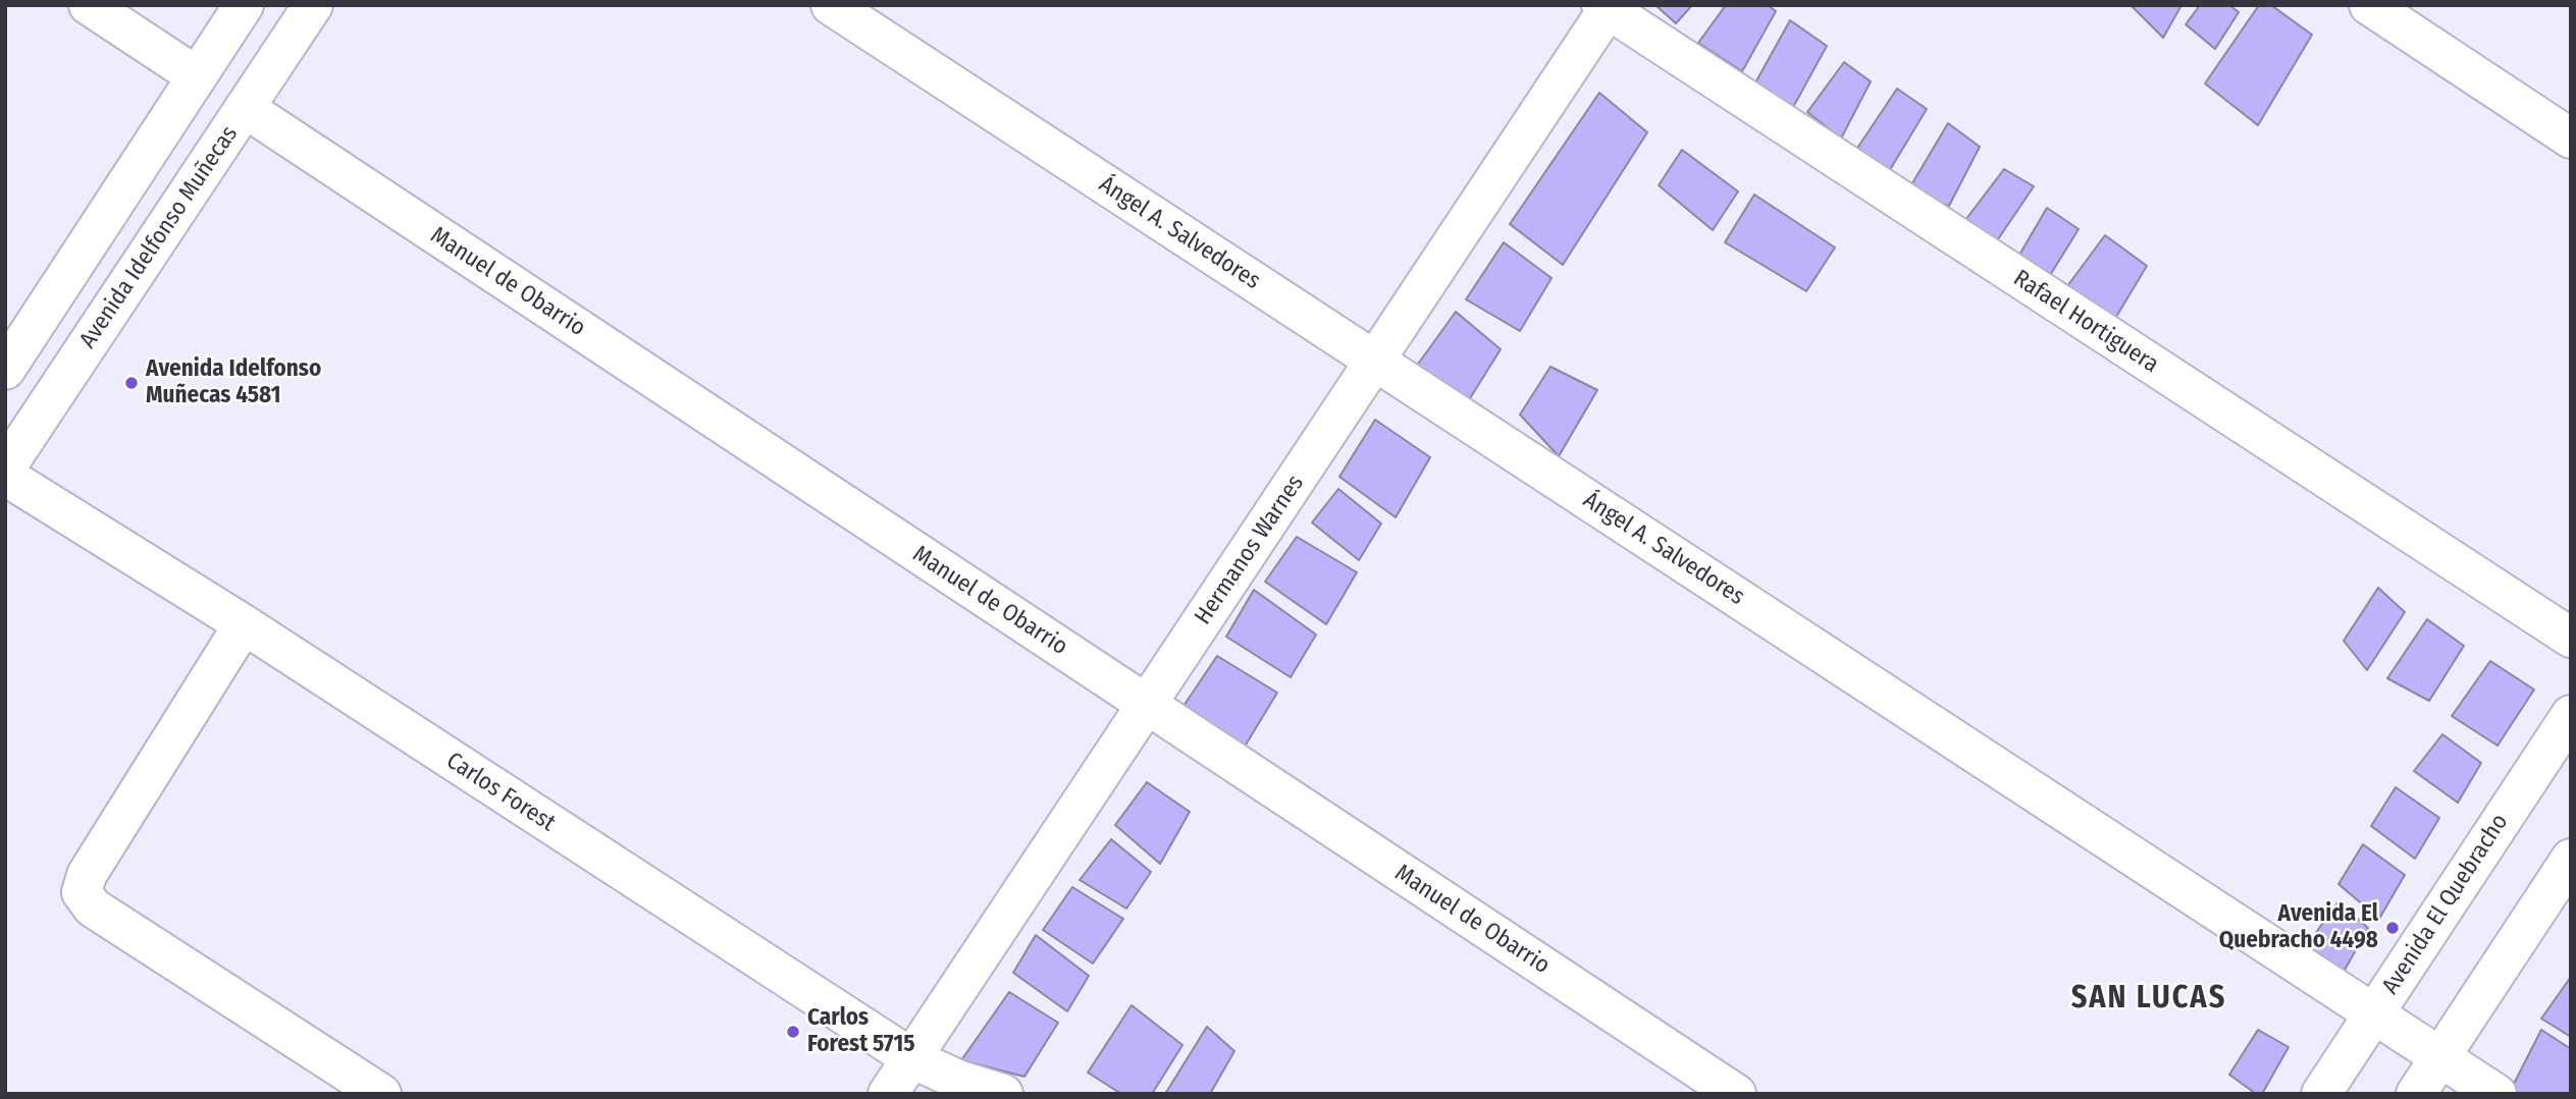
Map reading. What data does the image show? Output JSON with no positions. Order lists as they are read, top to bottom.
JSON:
{
  "streets": {
    "street": [
      "Ángel A. Salvedores",
      "Avenida Idelfonso Muñecas",
      "Manuel de Obarrio",
      "Rafael Hortiguera",
      "Hermanos Warnes",
      "Carlos Forest",
      "Avenida El Quebracho"
    ]
  },
  "crossings": [
    ["Ángel A. Salvedores", "Hermanos Warnes"],
    ["Ángel A. Salvedores", "Avenida El Quebracho"],
    ["Avenida Idelfonso Muñecas", "Manuel de Obarrio"],
    ["Manuel de Obarrio", "Hermanos Warnes"],
    ["Rafael Hortiguera", "Hermanos Warnes"],
    ["Hermanos Warnes", "Carlos Forest"]
  ],
  "districts": ["SAN LUCAS"],
  "places": ["Avenida Idelfonso Muñecas 4581", "Avenida El Quebracho 4498", "Carlos Forest 5715"]
}
